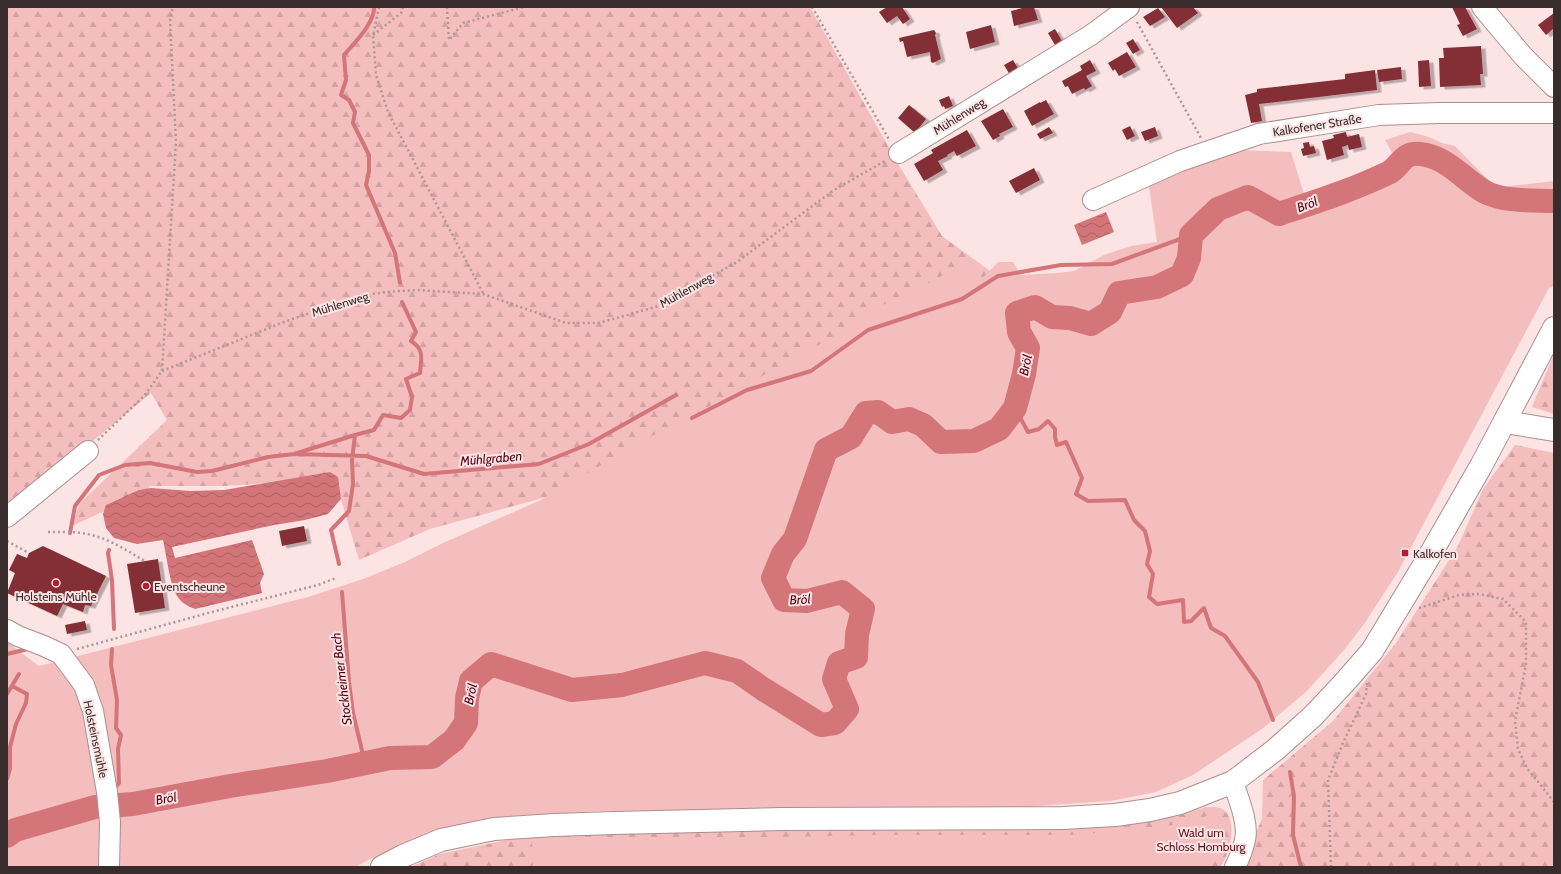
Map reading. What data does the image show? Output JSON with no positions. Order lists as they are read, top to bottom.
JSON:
{
  "streets": {
    "street": ["Mühlenweg", "Kalkofener Straße", "Holsteinsmühle"]
  },
  "water": ["Bröl", "Mühlgraben", "Stockheimer Bach"],
  "parks": ["Wald um Schloss Homburg"],
  "places": {
    "transit": ["Kalkofen"],
    "other": ["Holsteins Mühle", "Eventscheune"]
  }
}
